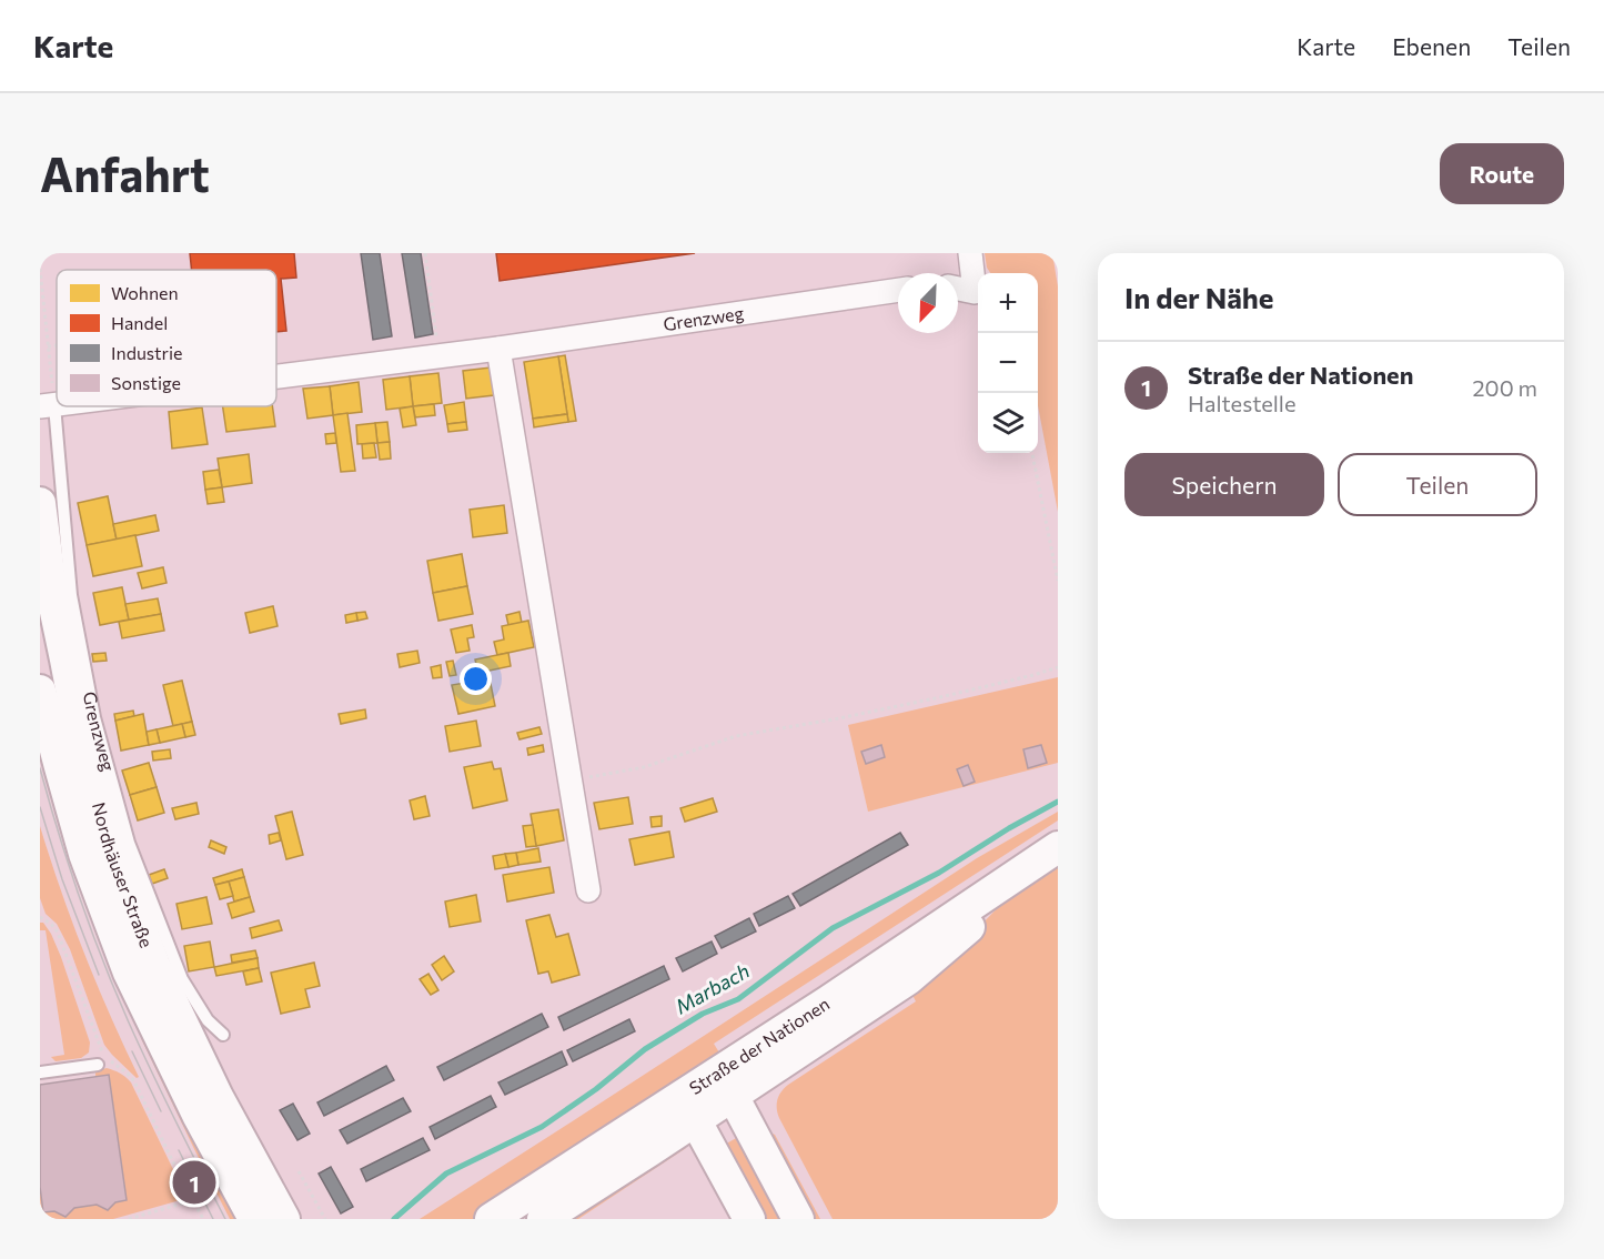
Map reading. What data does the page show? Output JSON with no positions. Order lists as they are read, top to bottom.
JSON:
{
  "streets": {
    "main road": ["Nordhäuser Straße", "Straße der Nationen"],
    "street": ["Grenzweg"]
  },
  "water": ["Marbach"],
  "legend": [
    "Wohnen",
    "Handel",
    "Industrie",
    "Sonstige"
  ],
  "north": "bottom left",
  "page": {
    "header": "Karte",
    "nav": ["Karte", "Ebenen", "Teilen"],
    "buttons": [
      "Route",
      ["Speichern", "Teilen"]
    ],
    "title": "Anfahrt",
    "heading": "In der Nähe",
    "map_buttons": ["+", "−"],
    "list": [
      {
        "mark": "1",
        "name": "Straße der Nationen",
        "note": "Haltestelle",
        "value": "200 m"
      }
    ],
    "pins": "1"
  }
}
